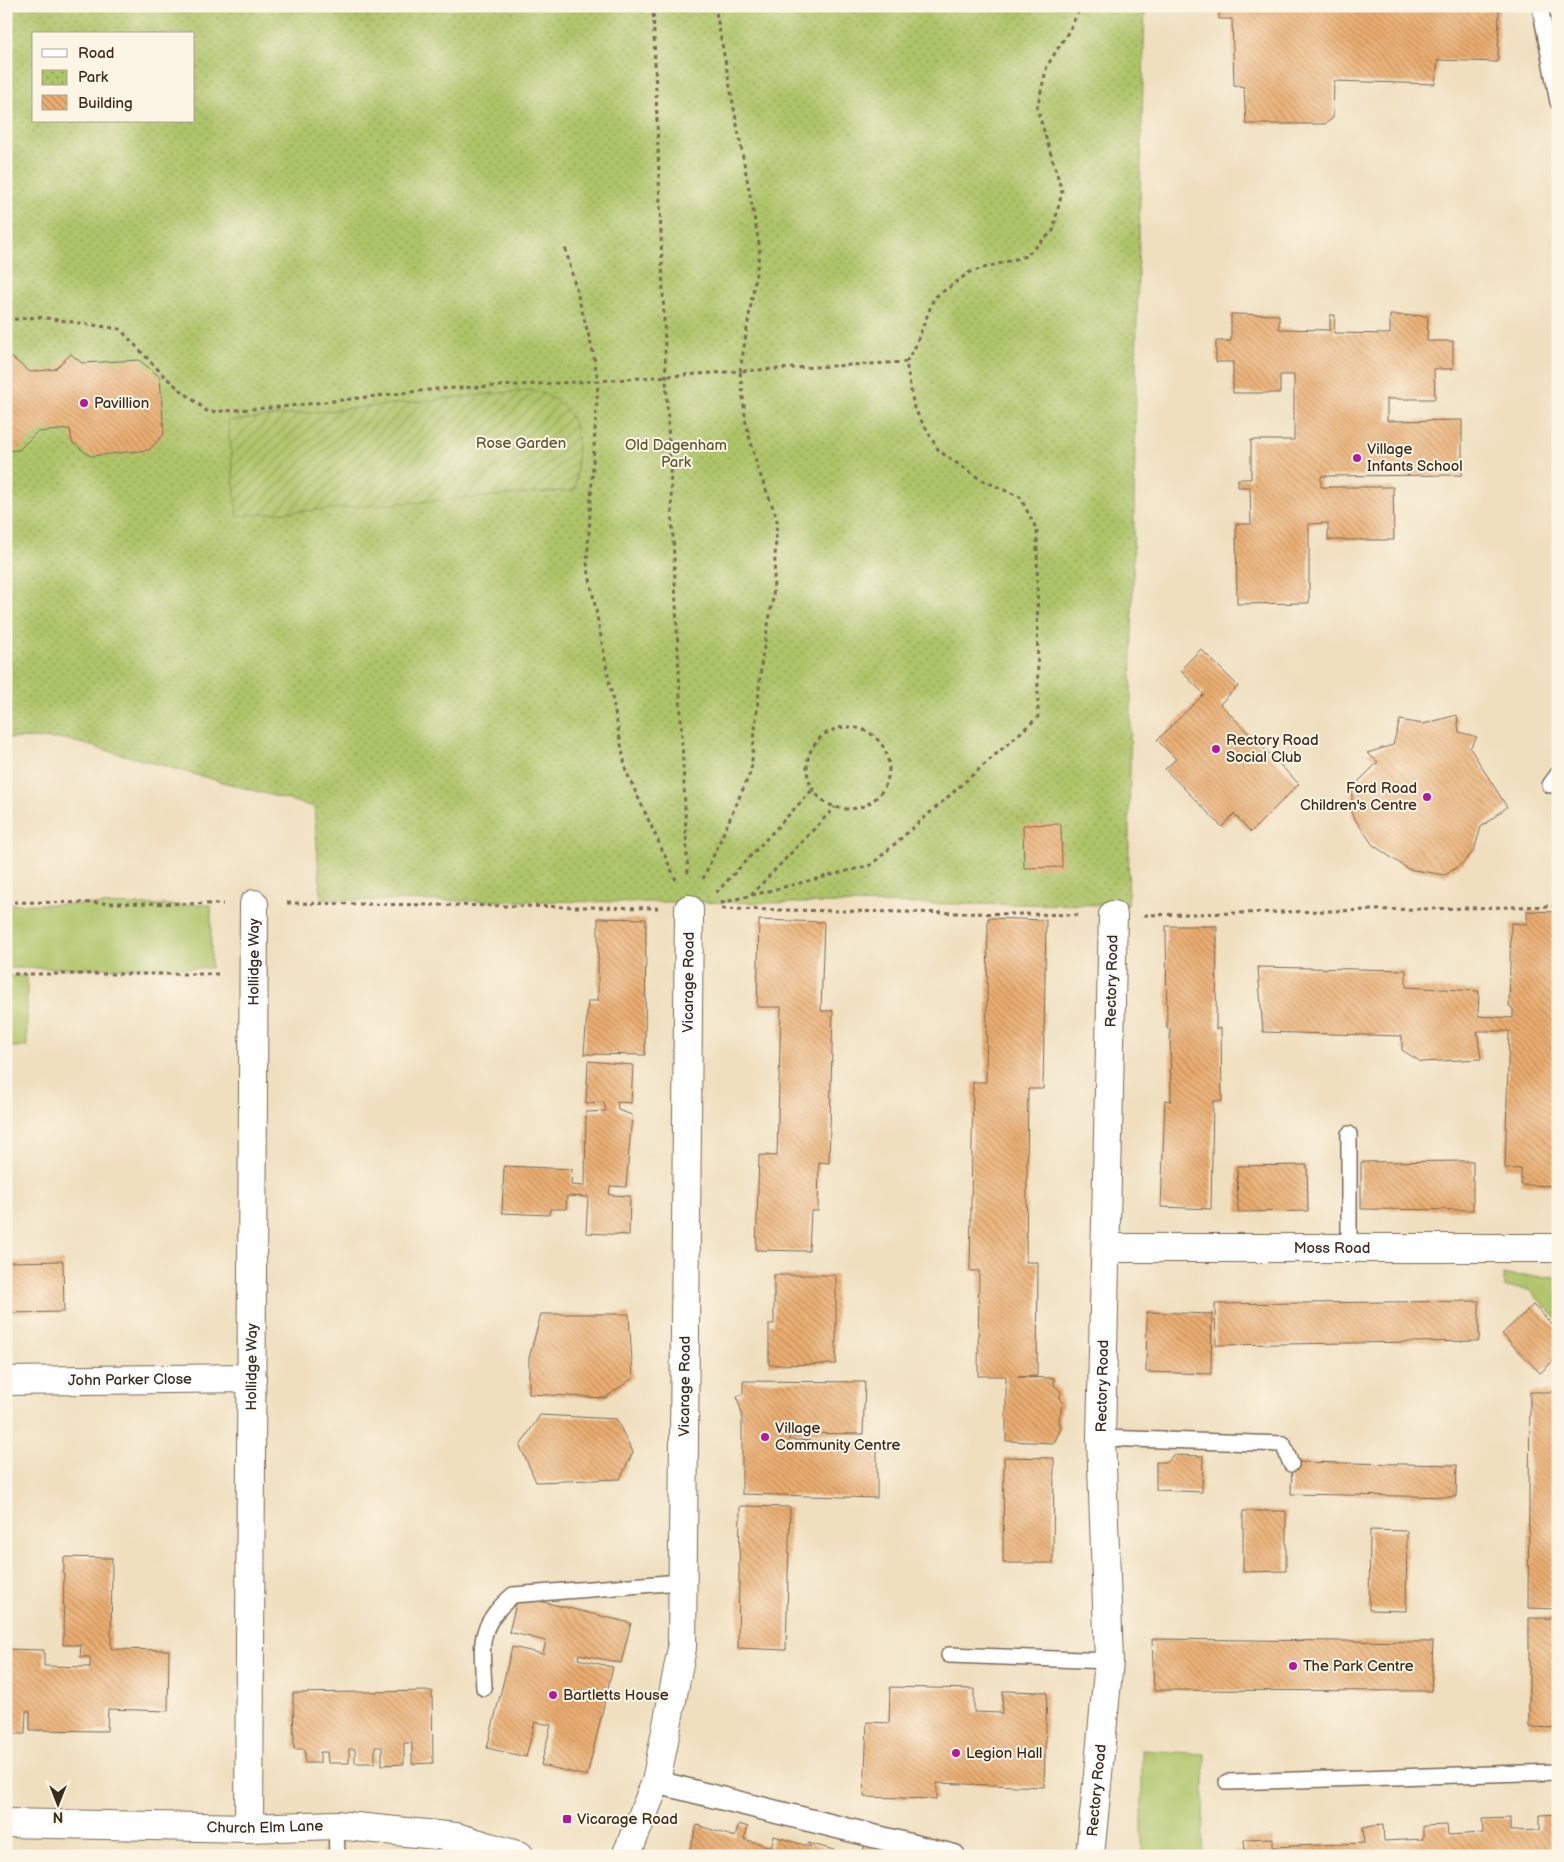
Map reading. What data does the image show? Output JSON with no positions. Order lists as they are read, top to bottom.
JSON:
{
  "streets": {
    "street": [
      "Hollidge Way",
      "Vicarage Road",
      "Rectory Road",
      "Moss Road",
      "John Parker Close",
      "Church Elm Lane"
    ]
  },
  "crossings": [
    ["Hollidge Way", "John Parker Close"],
    ["Hollidge Way", "Church Elm Lane"],
    ["Rectory Road", "Moss Road"]
  ],
  "parks": ["Rose Garden", "Old Dagenham Park"],
  "places": {
    "other": [
      "Pavillion",
      "Village Infants School",
      "Rectory Road Social Club",
      "Ford Road Children's Centre",
      "Village Community Centre",
      "The Park Centre",
      "Bartletts House",
      "Legion Hall"
    ],
    "transit": ["Vicarage Road"]
  },
  "legend": ["Road", "Park", "Building"],
  "north": "bottom"
}
